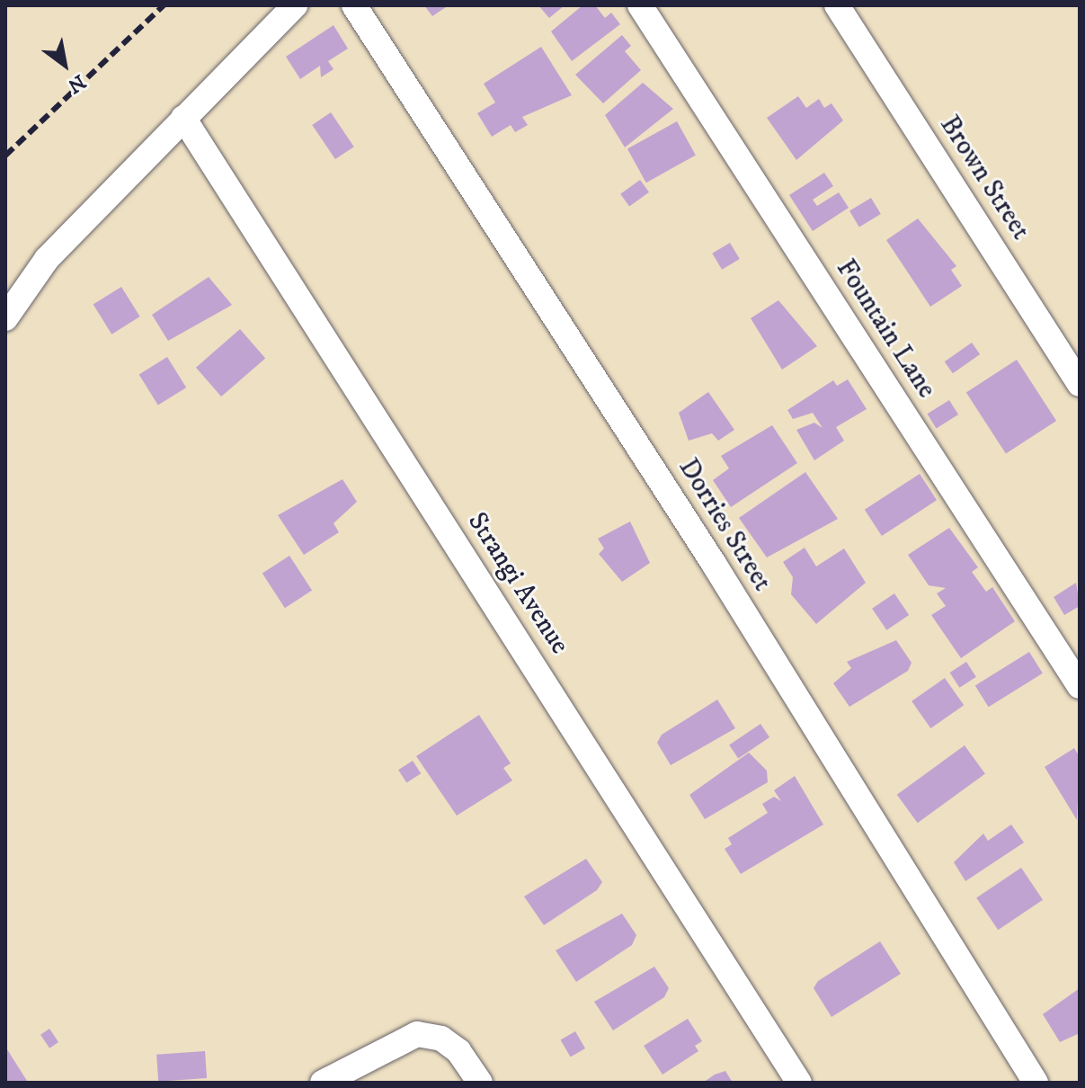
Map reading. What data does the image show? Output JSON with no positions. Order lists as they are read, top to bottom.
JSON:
{
  "streets": {
    "street": [
      "Brown Street",
      "Fountain Lane",
      "Dorries Street",
      "Strangi Avenue"
    ]
  },
  "north": "bottom right"
}
